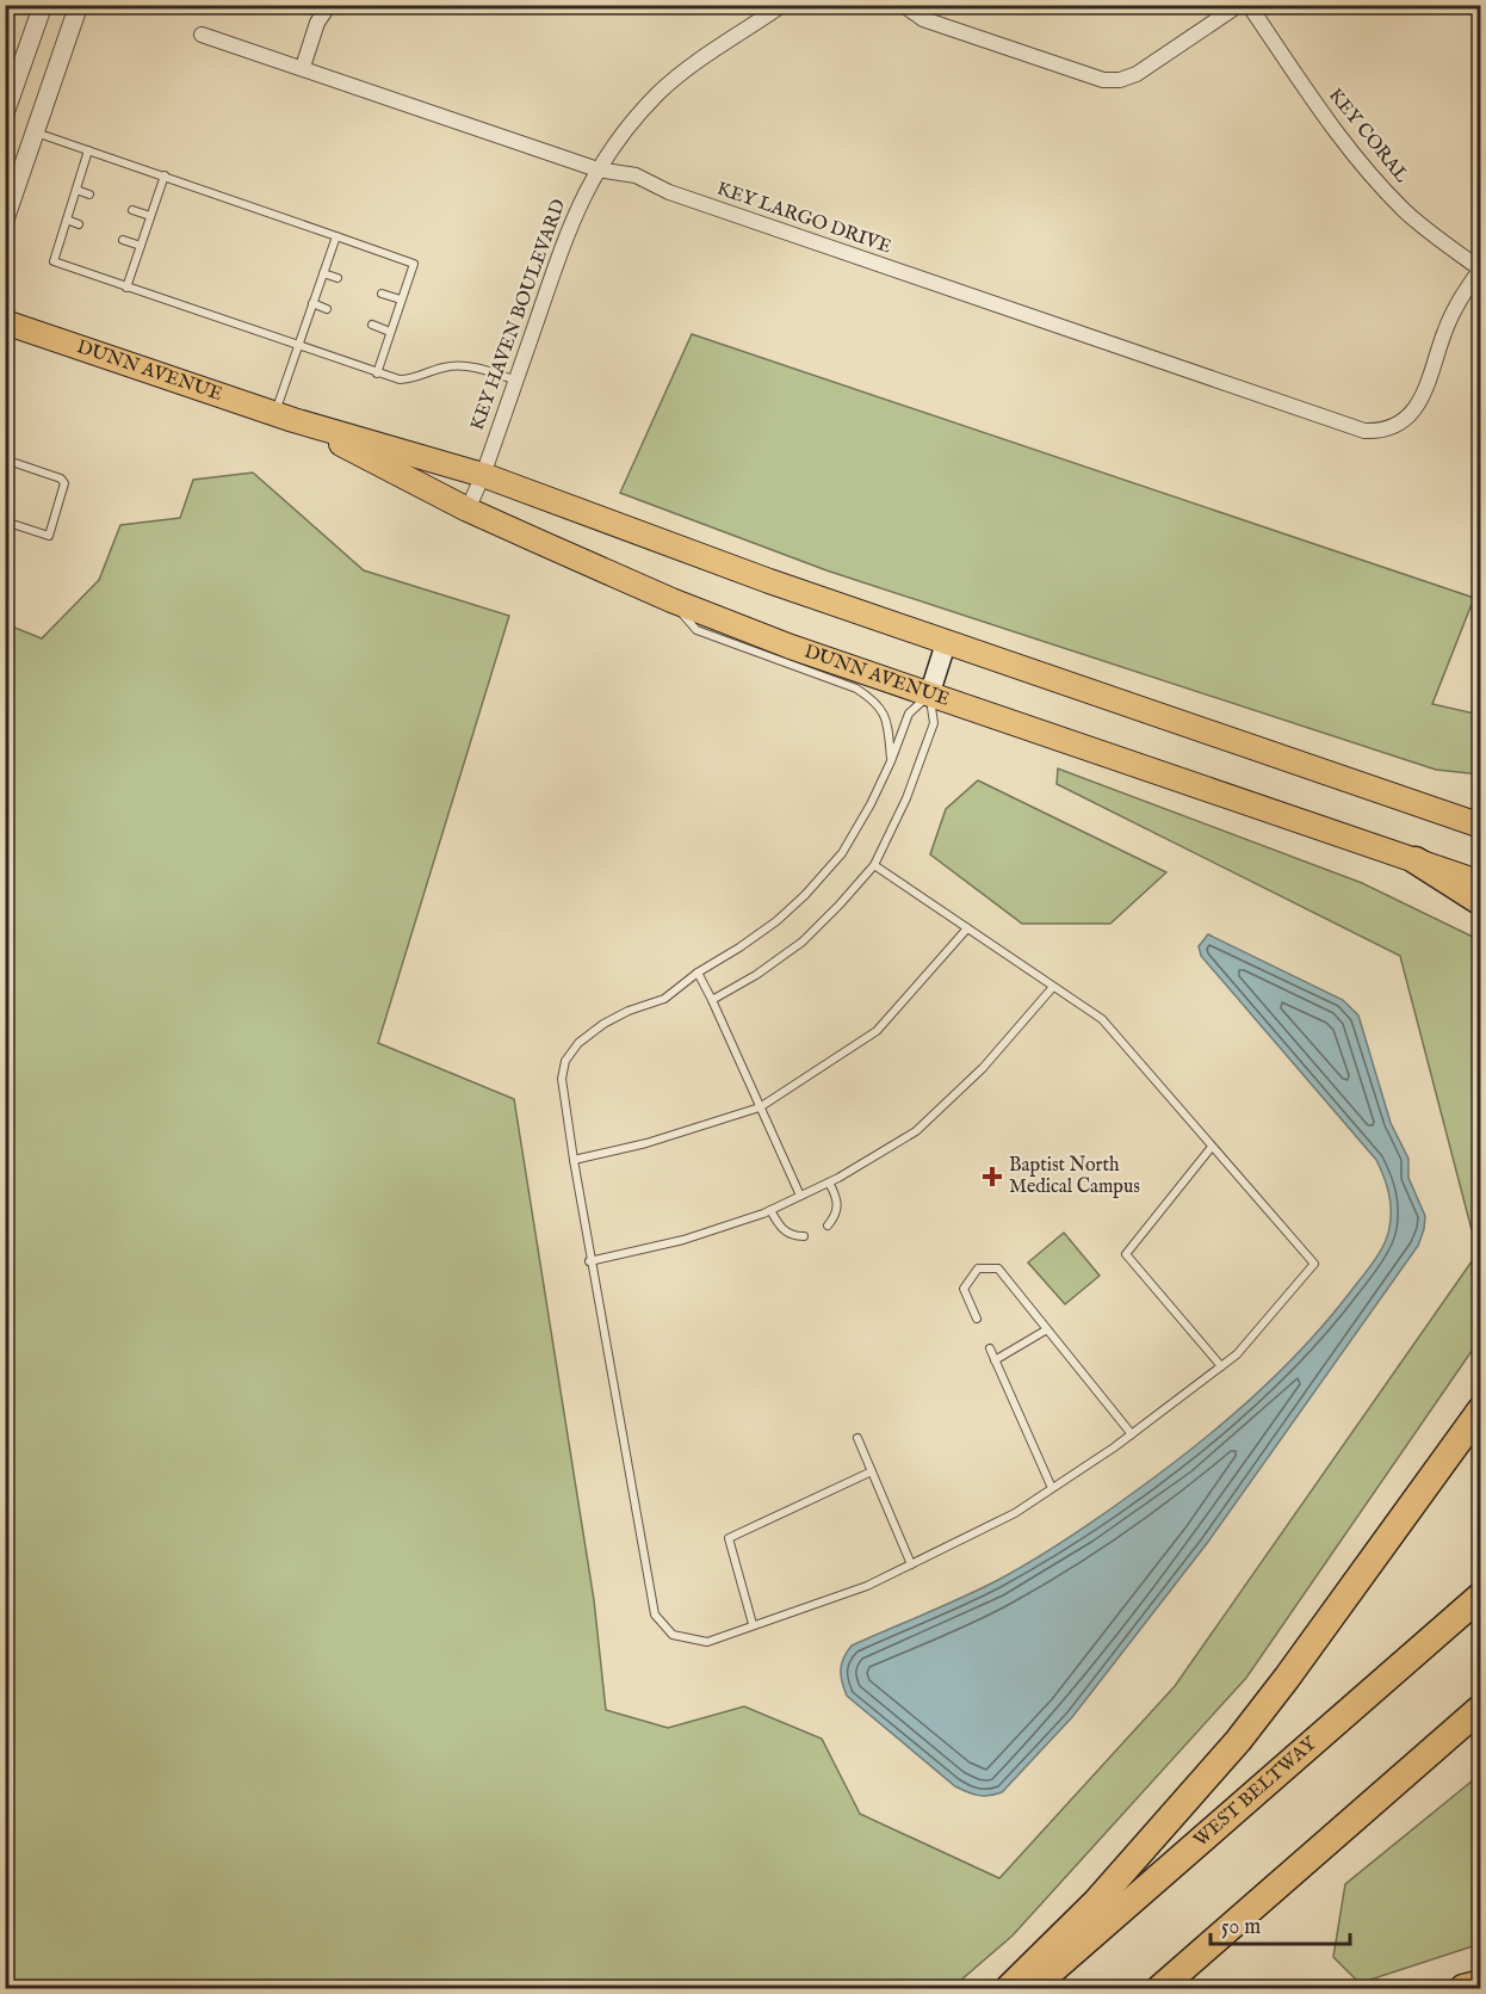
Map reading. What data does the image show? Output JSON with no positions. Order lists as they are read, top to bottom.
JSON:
{
  "streets": {
    "highway": ["WEST BELTWAY"],
    "main road": ["DUNN AVENUE"],
    "street": ["KEY CORAL", "KEY LARGO DRIVE", "KEY HAVEN BOULEVARD"]
  },
  "crossings": [
    ["KEY CORAL", "KEY LARGO DRIVE"],
    ["KEY LARGO DRIVE", "KEY HAVEN BOULEVARD"],
    ["KEY HAVEN BOULEVARD", "DUNN AVENUE"]
  ],
  "places": {
    "health": ["Baptist North Medical Campus"]
  },
  "scale_bar": "50 m"
}
